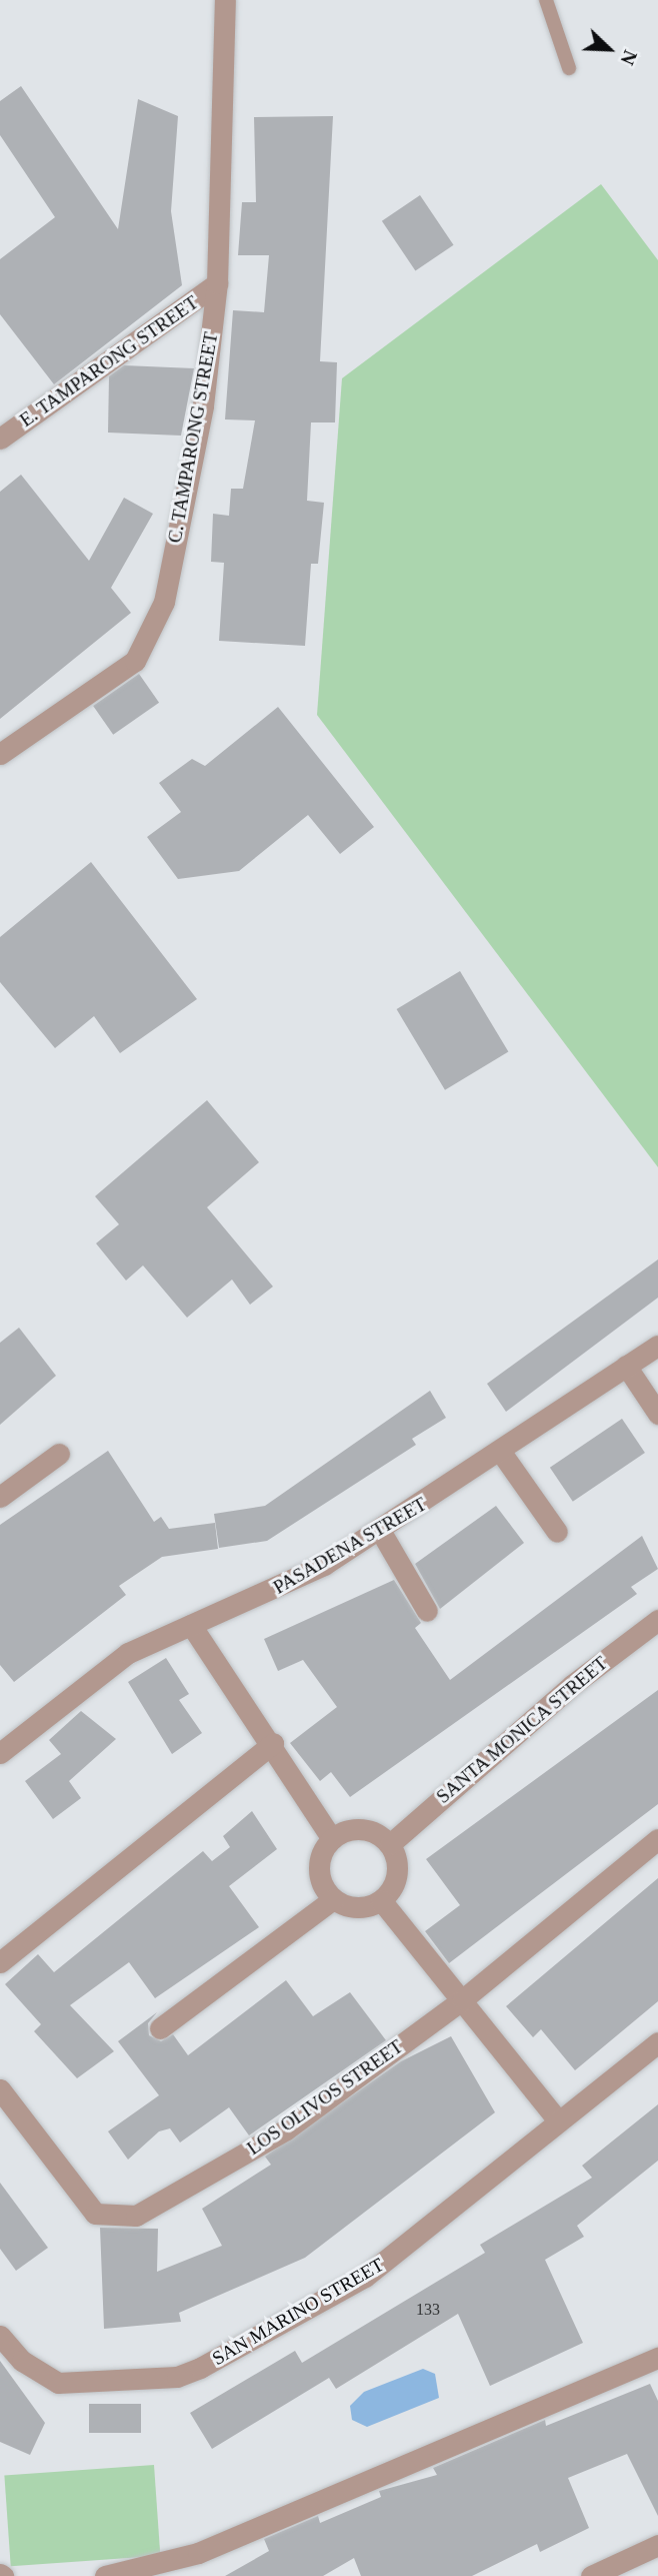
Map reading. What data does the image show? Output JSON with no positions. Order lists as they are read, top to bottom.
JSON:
{
  "streets": {
    "street": [
      "E. TAMPARONG STREET",
      "C. TAMPARONG STREET",
      "PASADENA STREET",
      "SANTA MONICA STREET",
      "LOS OLIVOS STREET",
      "SAN MARINO STREET"
    ]
  },
  "crossings": [
    ["E. TAMPARONG STREET", "C. TAMPARONG STREET"]
  ],
  "house_numbers": ["133"],
  "north": "bottom right"
}
